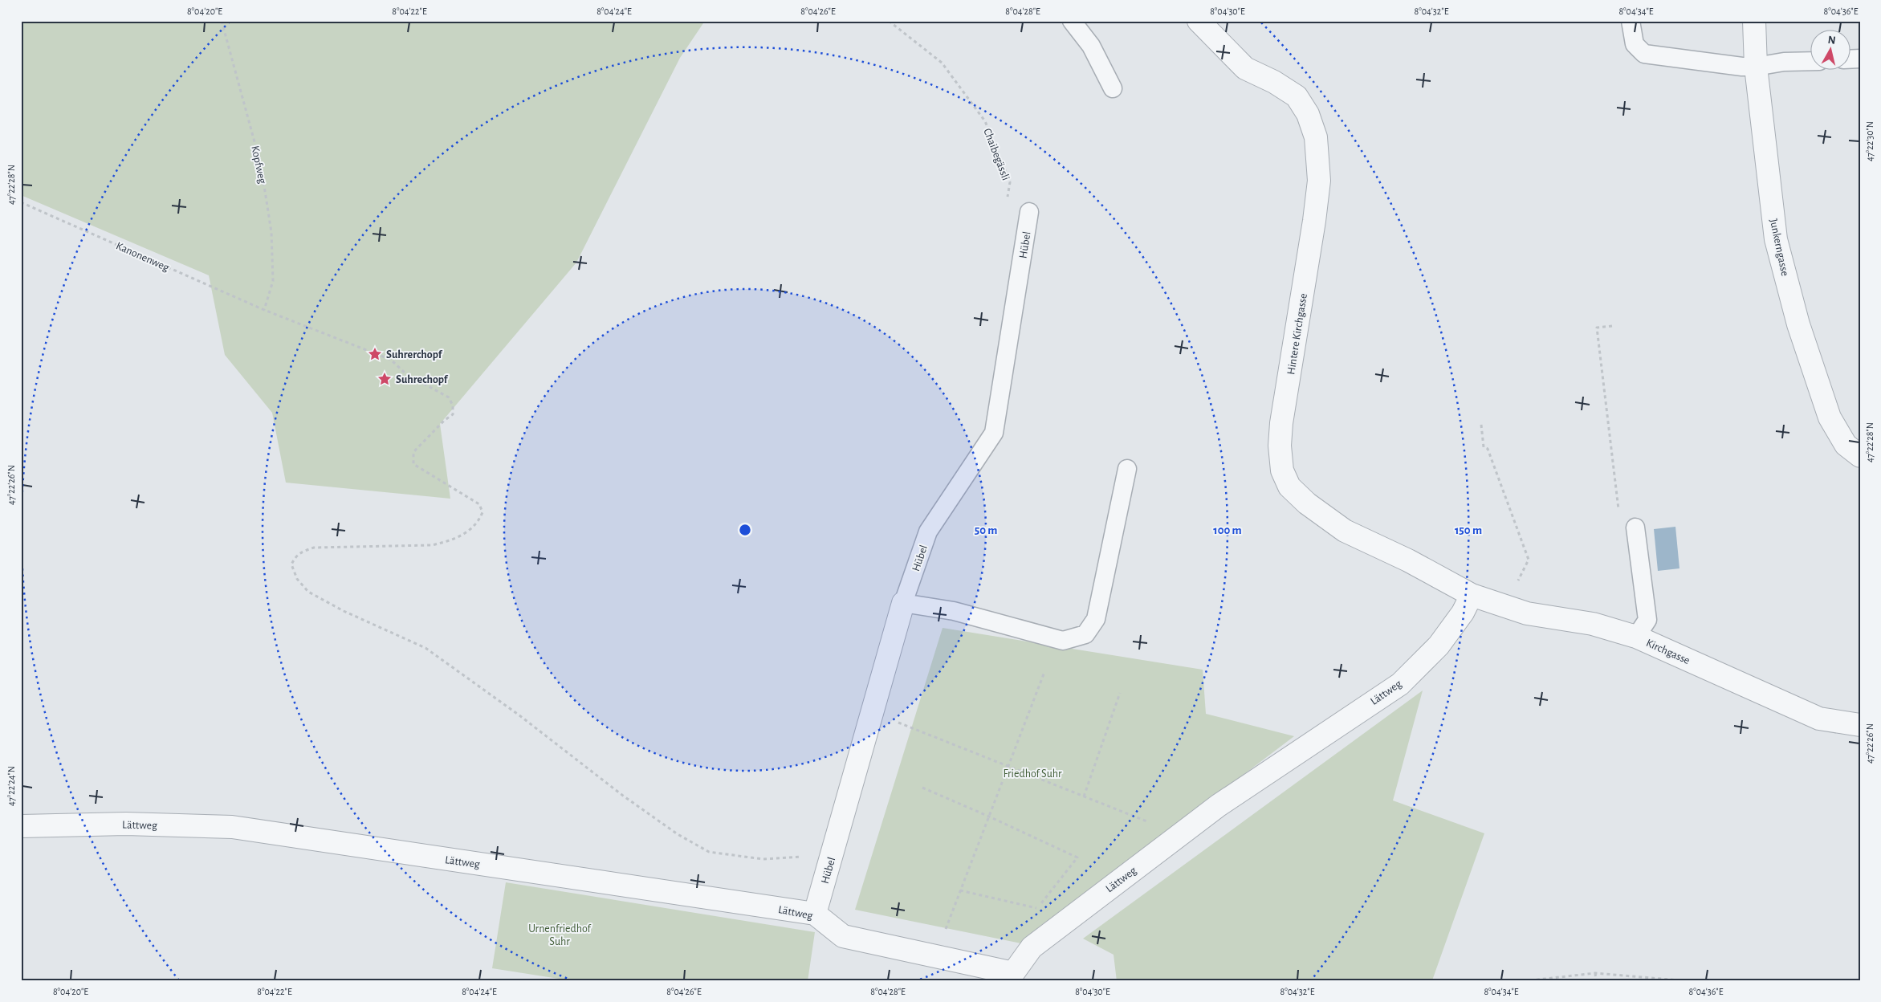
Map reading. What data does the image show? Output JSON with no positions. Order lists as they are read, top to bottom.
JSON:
{
  "streets": {
    "street": [
      "Hübel",
      "Junkerngasse",
      "Hintere Kirchgasse",
      "Kirchgasse",
      "Lättweg"
    ],
    "path": ["Chaibegässli", "Kopfweg", "Kanonenweg"]
  },
  "crossings": [
    ["Kopfweg", "Kanonenweg"],
    ["Hübel", "Kanonenweg"],
    ["Hübel", "Lättweg"],
    ["Hintere Kirchgasse", "Kirchgasse"],
    ["Hintere Kirchgasse", "Lättweg"],
    ["Kirchgasse", "Lättweg"]
  ],
  "parks": ["Friedhof Suhr", "Urnenfriedhof Suhr"],
  "places": {
    "place": ["Suhrerchopf", "Suhrechopf"]
  },
  "north": "top",
  "coordinates": [
    "8°04'20\"E",
    "8°04'22\"E",
    "8°04'24\"E",
    "8°04'26\"E",
    "8°04'28\"E",
    "8°04'30\"E",
    "8°04'32\"E",
    "8°04'34\"E",
    "8°04'36\"E",
    "47°22'30\"N",
    "47°22'28\"N",
    "47°22'26\"N",
    "47°22'24\"N"
  ],
  "rings": ["50 m", "100 m", "150 m"]
}
